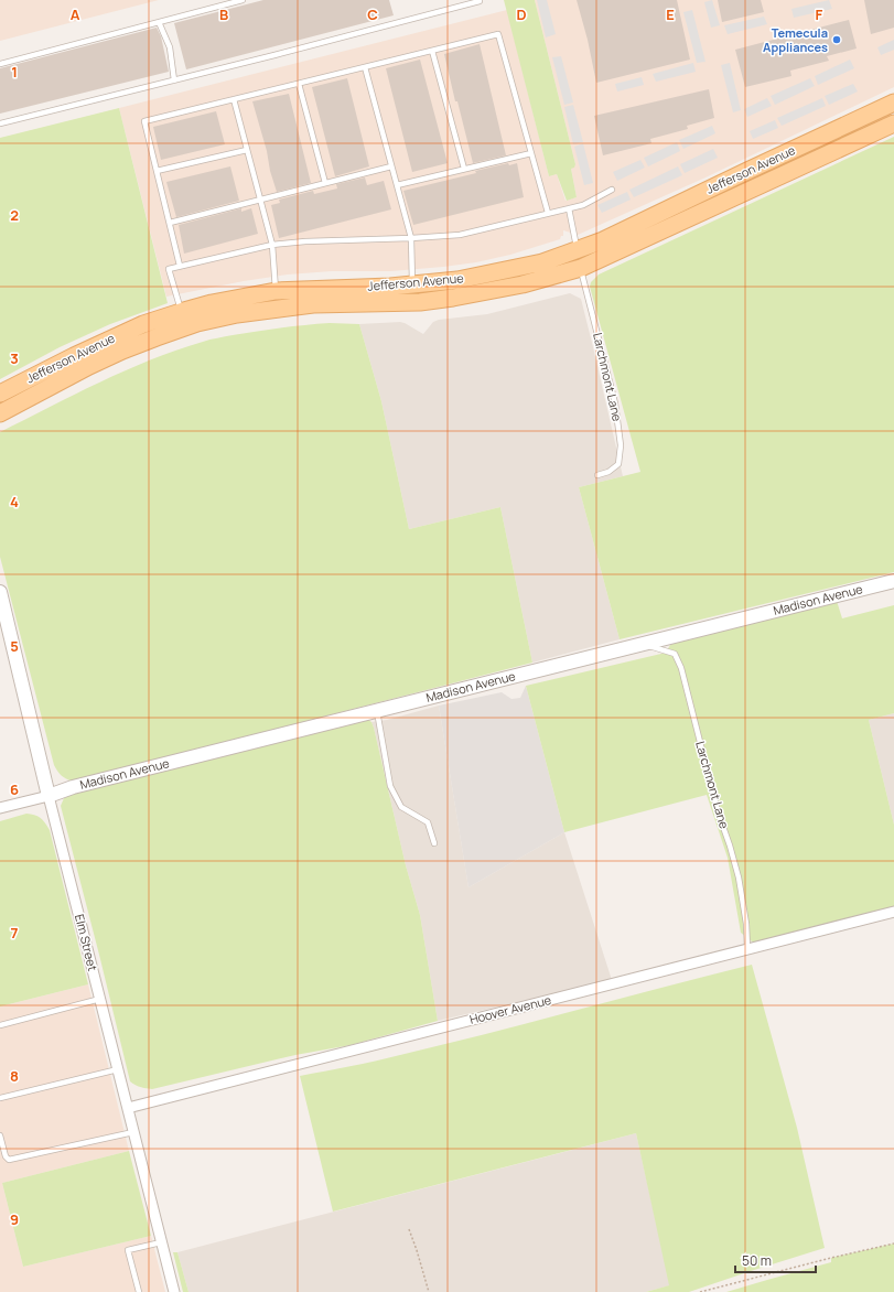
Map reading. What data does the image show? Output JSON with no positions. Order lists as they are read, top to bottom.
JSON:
{
  "streets": {
    "main road": ["Jefferson Avenue"],
    "street": ["Madison Avenue", "Elm Street", "Hoover Avenue"],
    "lane": ["Larchmont Lane"]
  },
  "crossings": [
    ["Jefferson Avenue", "Larchmont Lane"],
    ["Larchmont Lane", "Madison Avenue"],
    ["Larchmont Lane", "Hoover Avenue"],
    ["Madison Avenue", "Elm Street"],
    ["Elm Street", "Hoover Avenue"]
  ],
  "places": ["Temecula Appliances"],
  "scale_bar": "50 m",
  "grid": {
    "columns": [
      "A",
      "B",
      "C",
      "D",
      "E",
      "F"
    ],
    "rows": [
      "1",
      "2",
      "3",
      "4",
      "5",
      "6",
      "7",
      "8",
      "9"
    ]
  }
}
